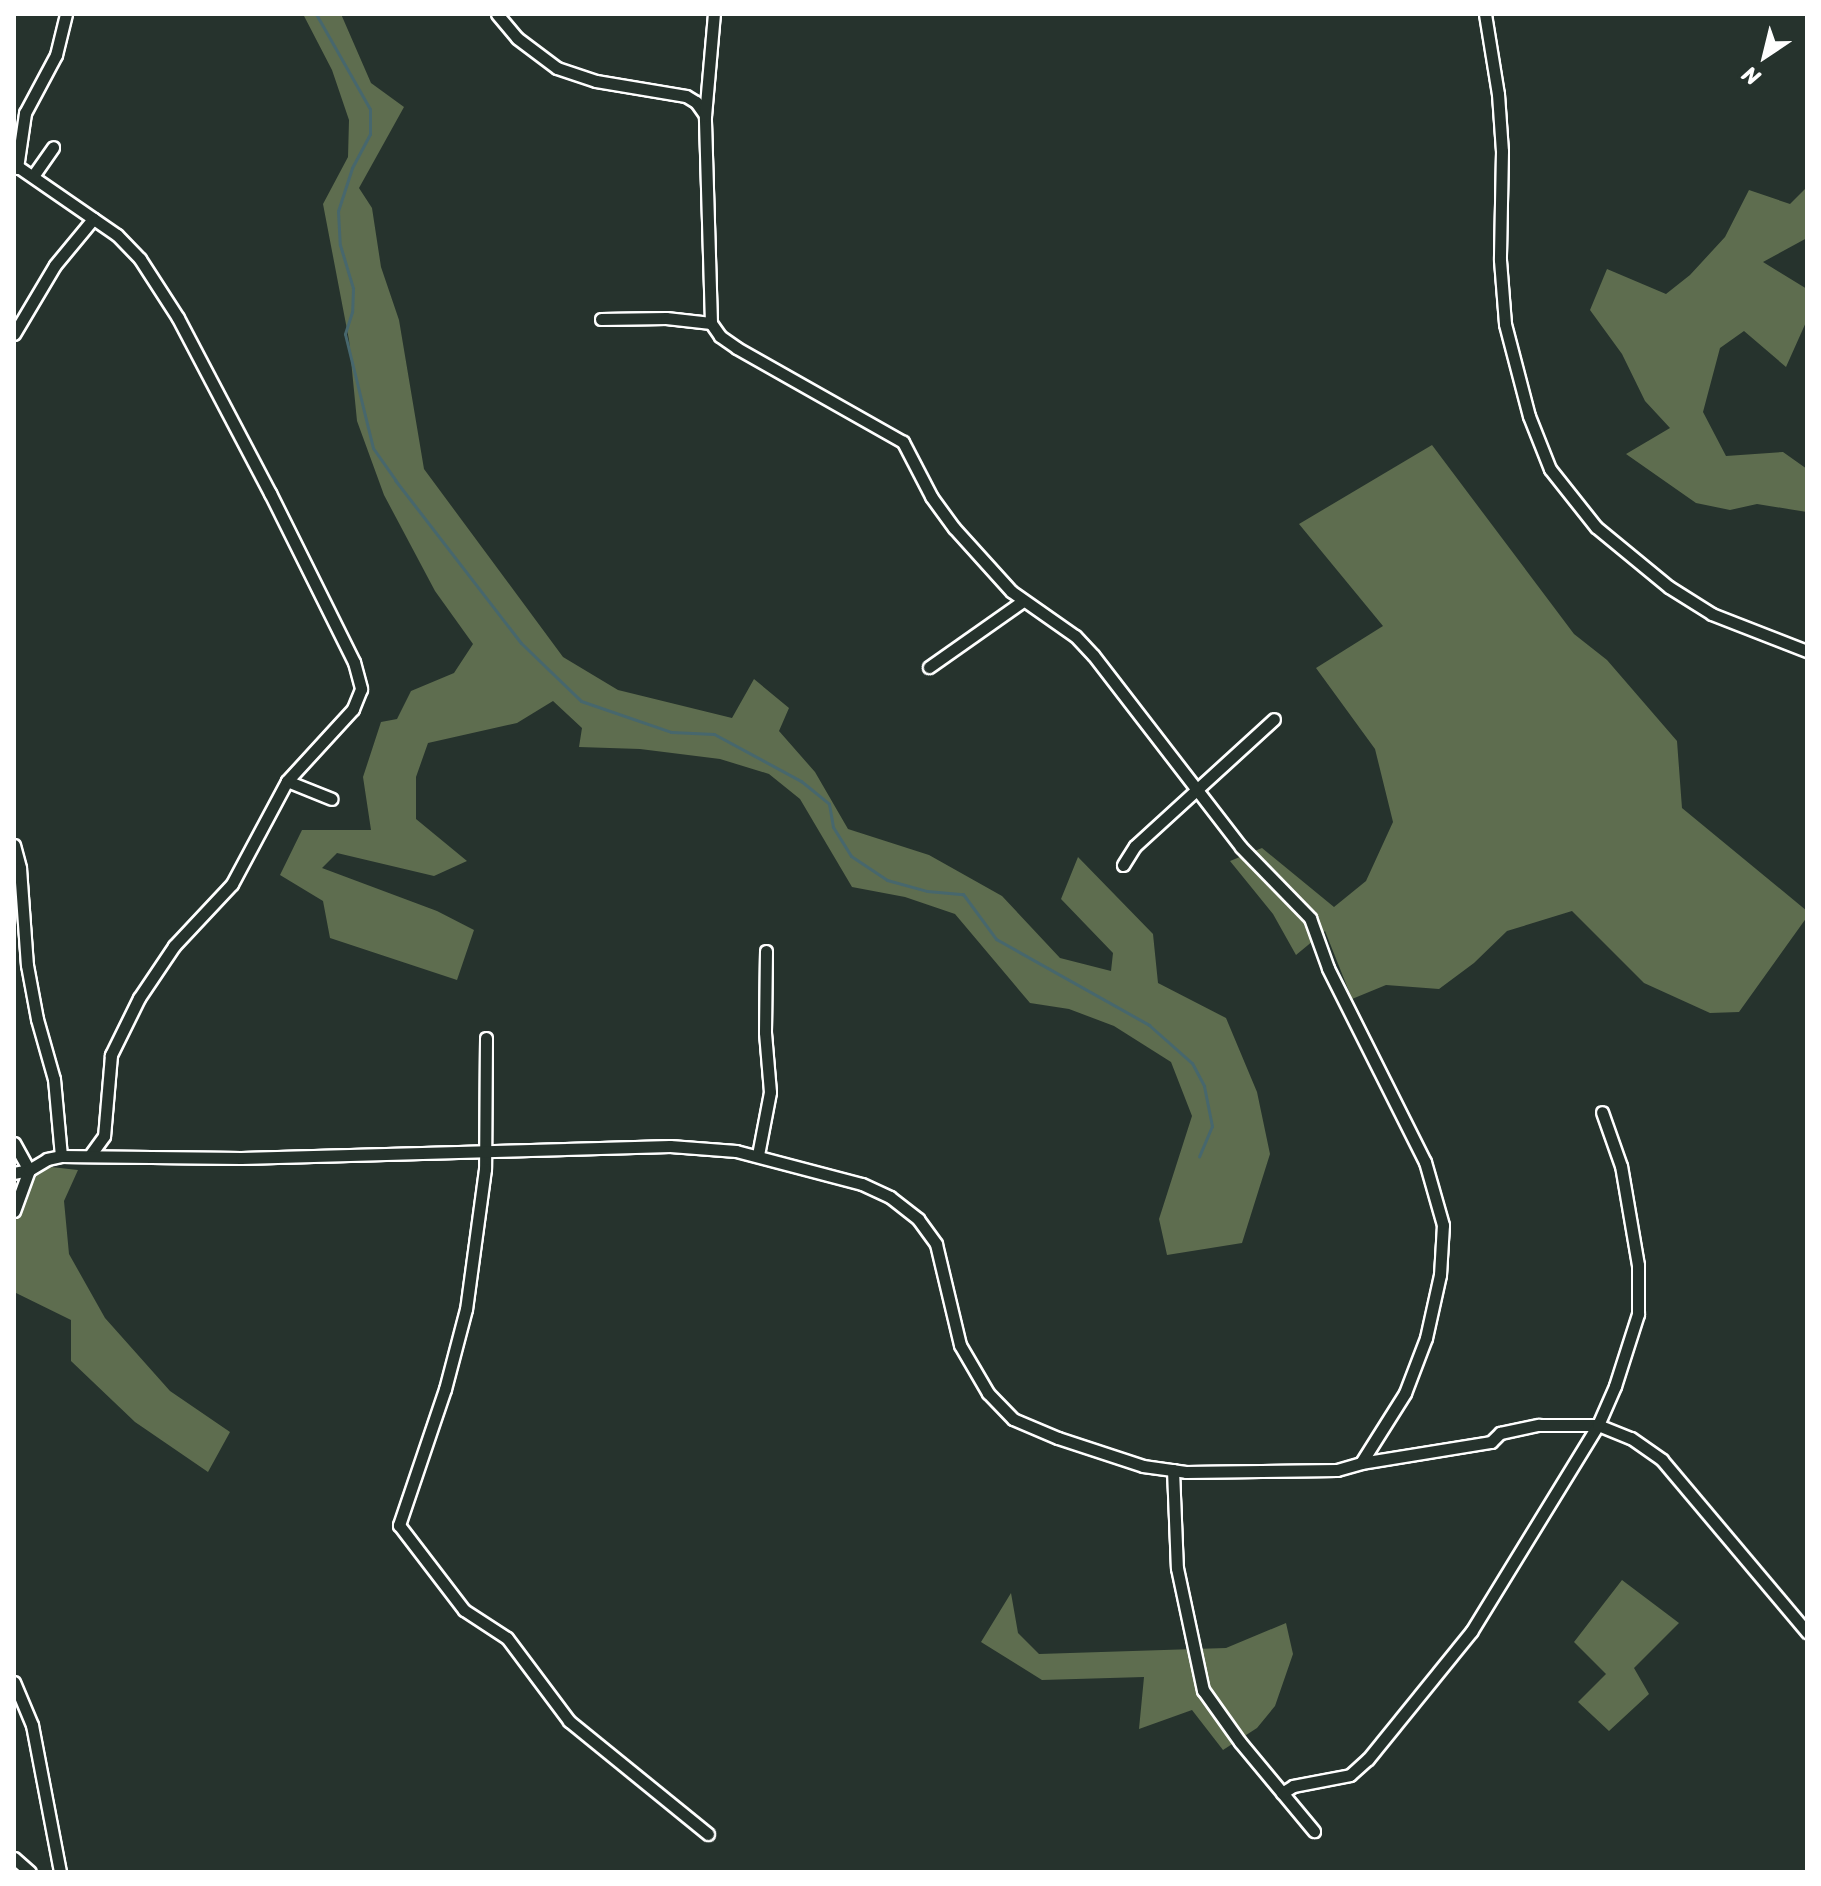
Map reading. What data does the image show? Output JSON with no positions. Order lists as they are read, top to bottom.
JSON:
{
  "north": "bottom left"
}
